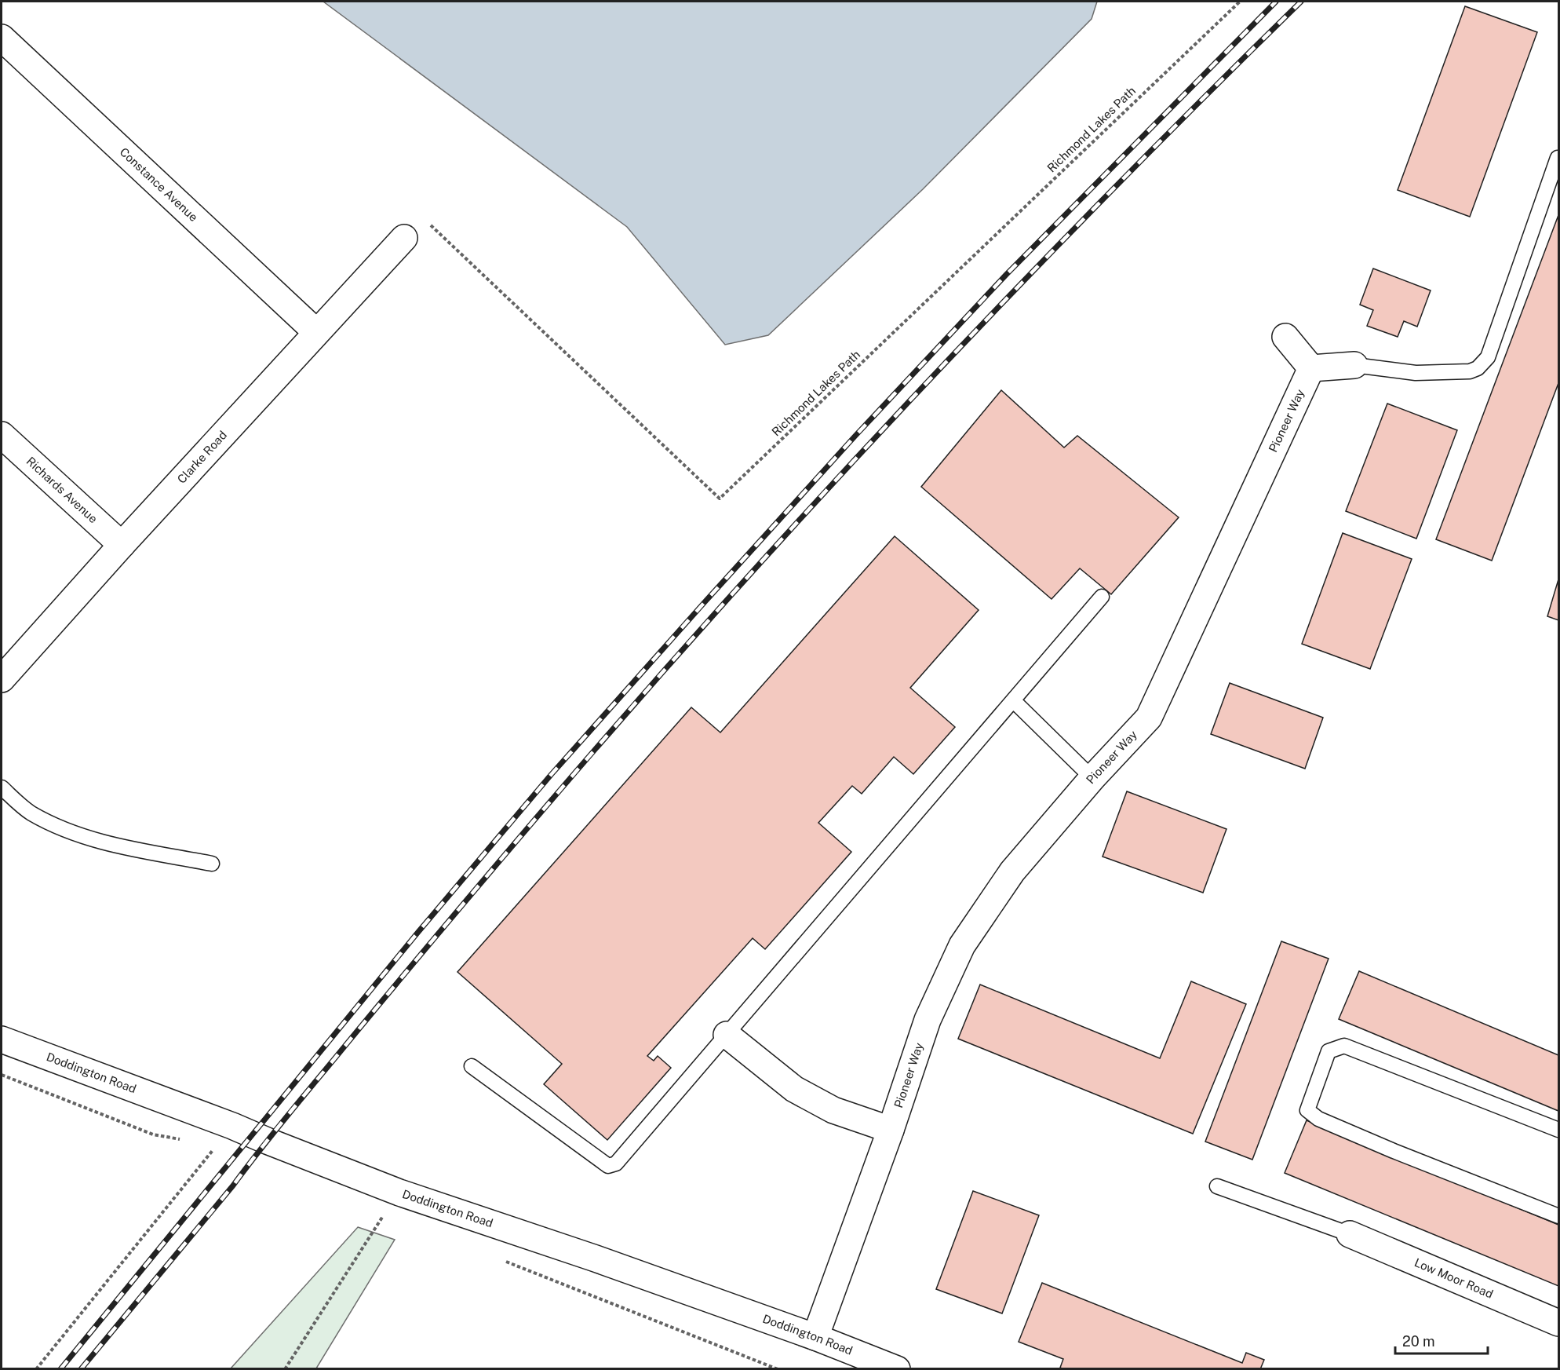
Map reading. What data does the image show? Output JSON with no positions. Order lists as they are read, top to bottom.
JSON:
{
  "streets": {
    "street": [
      "Constance Avenue",
      "Pioneer Way",
      "Clarke Road",
      "Richards Avenue",
      "Doddington Road",
      "Low Moor Road"
    ],
    "path": ["Richmond Lakes Path"]
  },
  "crossings": [
    ["Richmond Lakes Path", "Clarke Road"],
    ["Constance Avenue", "Clarke Road"],
    ["Pioneer Way", "Doddington Road"],
    ["Clarke Road", "Richards Avenue"]
  ],
  "scale_bar": "20 m"
}
